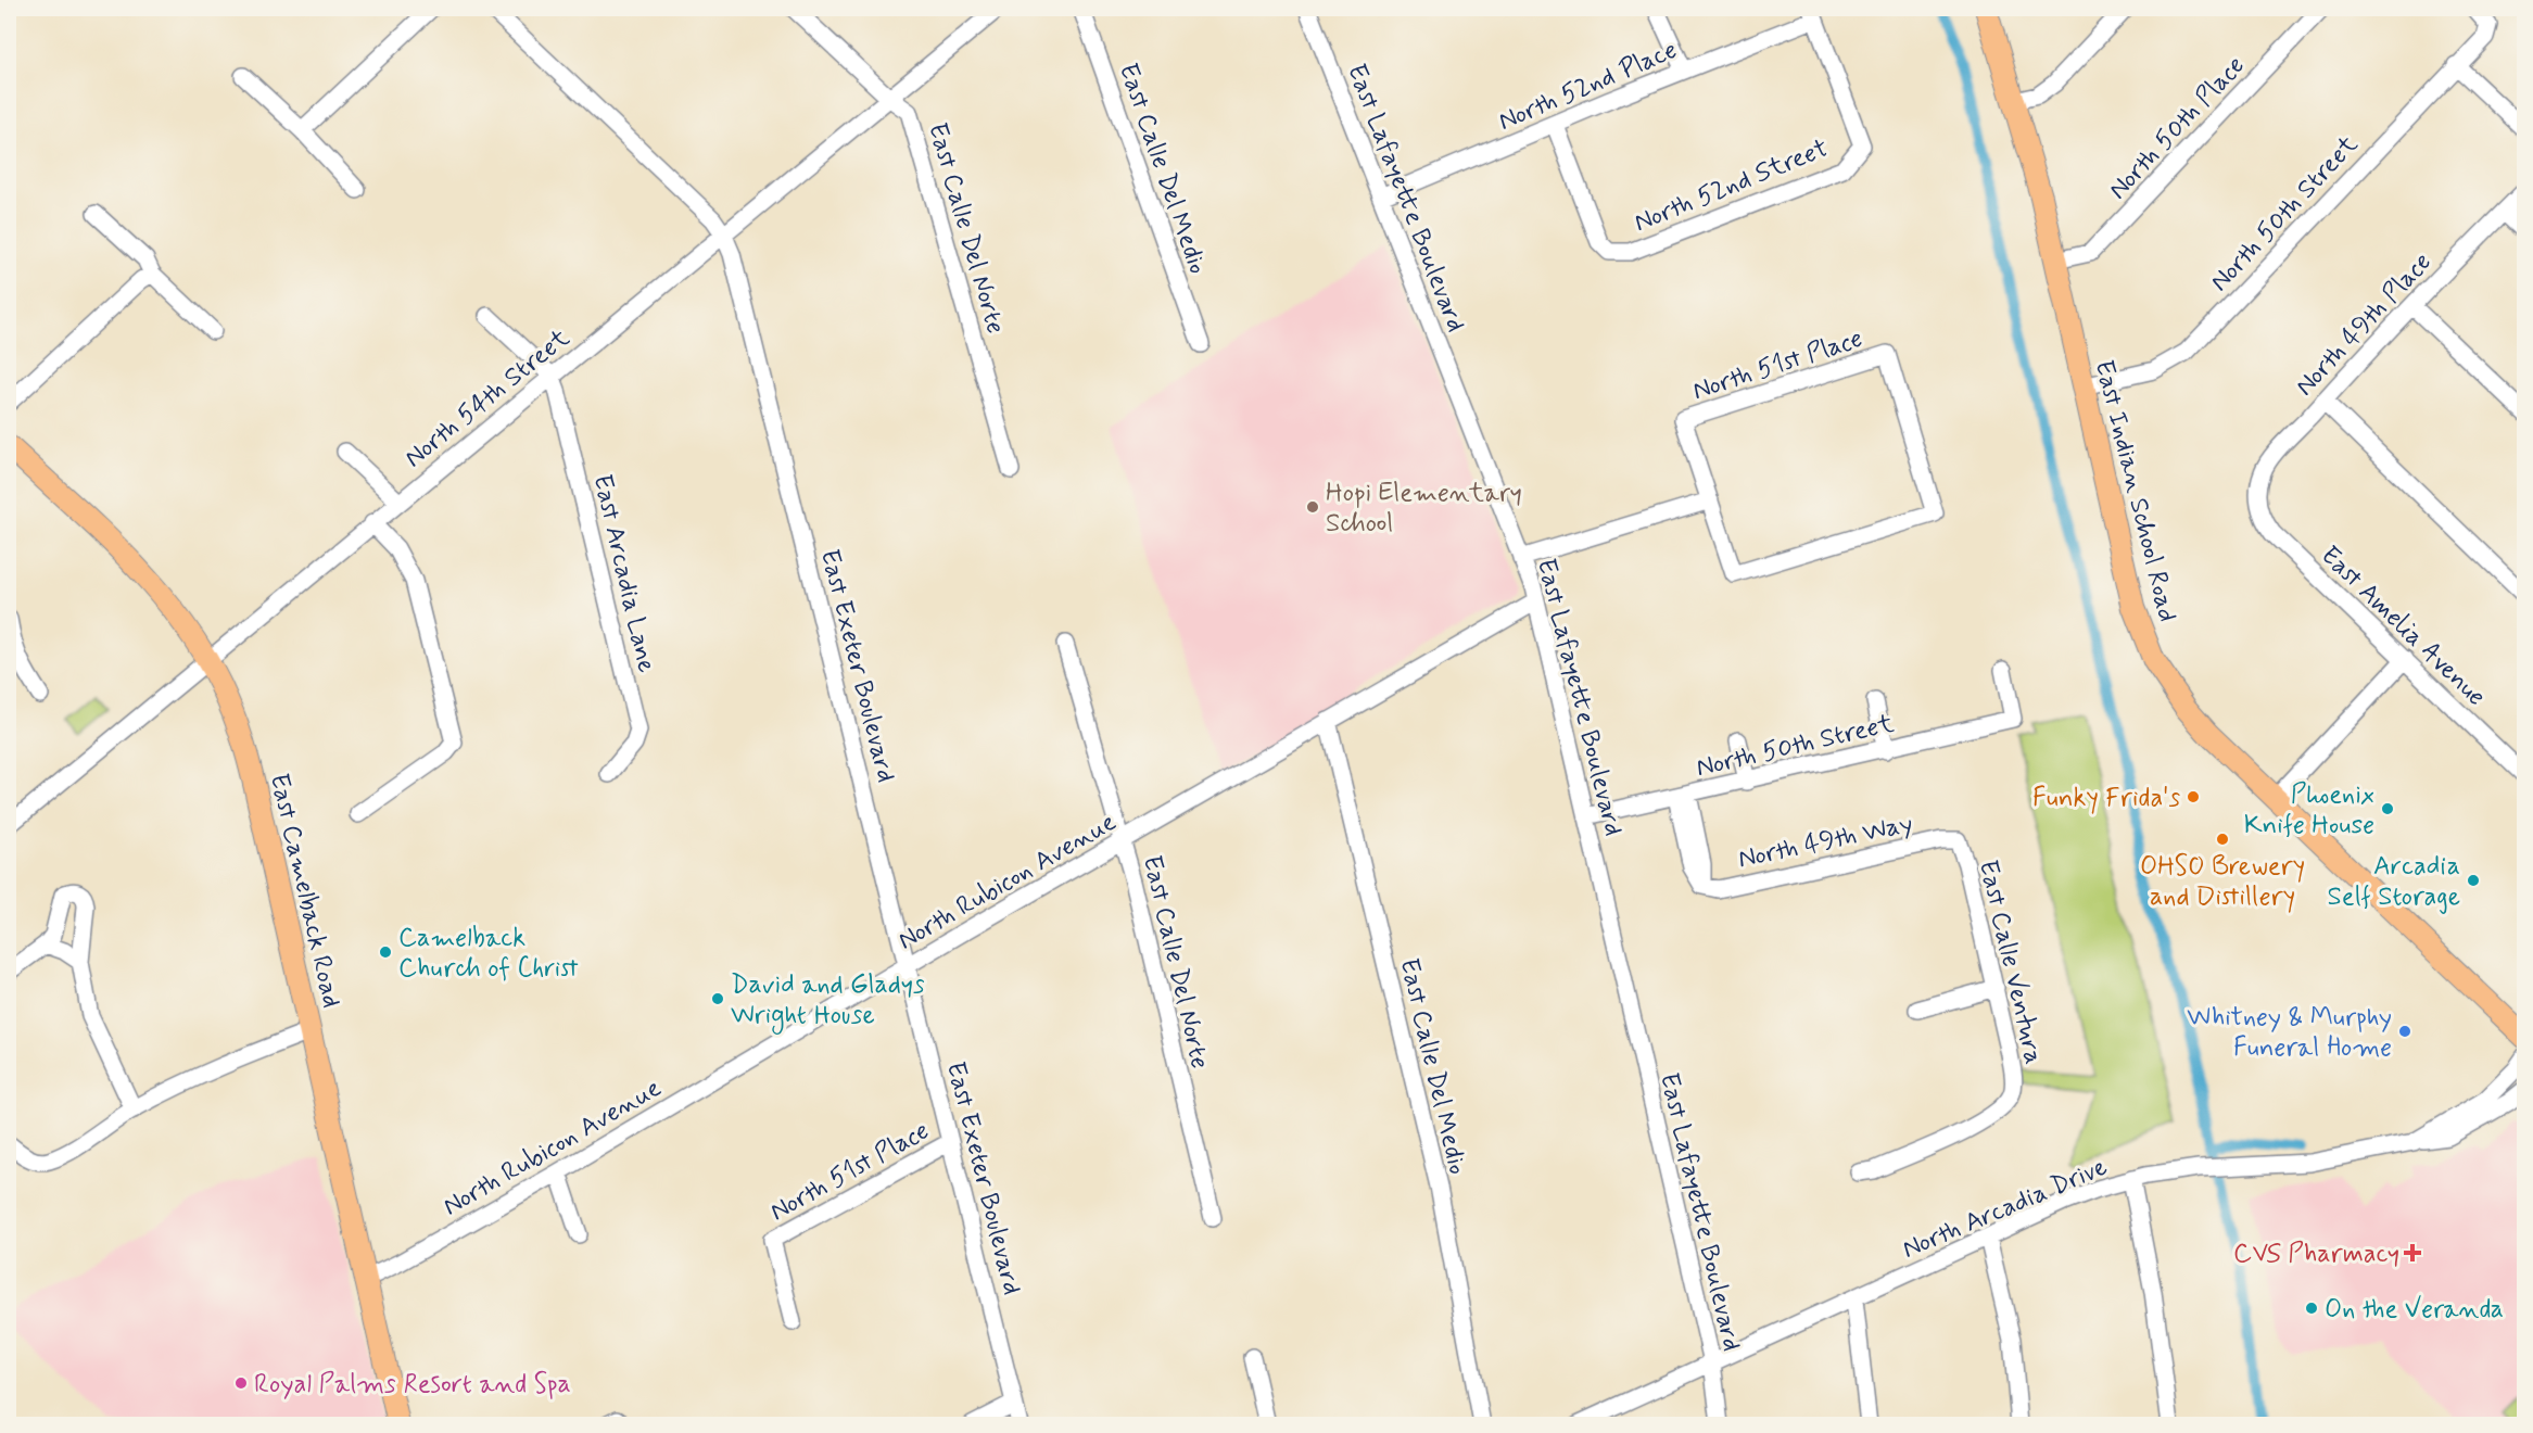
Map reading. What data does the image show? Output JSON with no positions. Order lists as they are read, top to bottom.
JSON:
{
  "streets": {
    "main road": ["East Indian School Road", "East Camelback Road"],
    "street": [
      "North 52nd Place",
      "North 50th Place",
      "East Calle Del Medio",
      "North 52nd Street",
      "East Lafayette Boulevard",
      "North 50th Street",
      "East Calle Del Norte",
      "North 49th Place",
      "North 51st Place",
      "North 54th Street",
      "East Arcadia Lane",
      "East Amelia Avenue",
      "East Exeter Boulevard",
      "North 49th Way",
      "North Rubicon Avenue",
      "East Calle Ventura",
      "North Arcadia Drive"
    ]
  },
  "crossings": [
    ["North 52nd Place", "North 52nd Street"],
    ["North 52nd Place", "East Lafayette Boulevard"],
    ["North 50th Place", "East Indian School Road"],
    ["East Calle Del Medio", "North Rubicon Avenue"],
    ["East Lafayette Boulevard", "North 50th Street"],
    ["East Lafayette Boulevard", "North Rubicon Avenue"],
    ["East Lafayette Boulevard", "North Arcadia Drive"],
    ["North 50th Street", "East Indian School Road"],
    ["North 50th Street", "North 49th Way"],
    ["East Calle Del Norte", "North 54th Street"],
    ["East Calle Del Norte", "North Rubicon Avenue"],
    ["North 49th Place", "East Amelia Avenue"],
    ["North 51st Place", "East Exeter Boulevard"],
    ["North 54th Street", "East Arcadia Lane"],
    ["North 54th Street", "East Exeter Boulevard"],
    ["North 54th Street", "East Camelback Road"],
    ["East Exeter Boulevard", "North Rubicon Avenue"],
    ["North 49th Way", "East Calle Ventura"],
    ["North Rubicon Avenue", "East Camelback Road"]
  ],
  "places": {
    "other": [
      "Hopi Elementary School",
      "Funky Frida's",
      "Phoenix Knife House",
      "OHSO Brewery and Distillery",
      "Arcadia Self Storage",
      "Camelback Church of Christ",
      "David and Gladys Wright House",
      "Whitney & Murphy Funeral Home",
      "On the Veranda",
      "Royal Palms Resort and Spa"
    ],
    "health": ["CVS Pharmacy"]
  }
}
